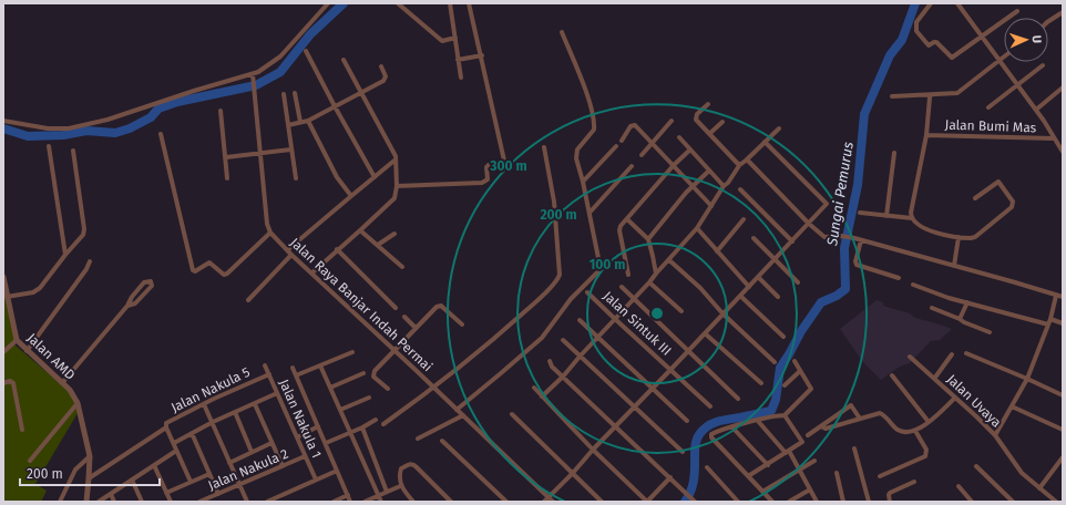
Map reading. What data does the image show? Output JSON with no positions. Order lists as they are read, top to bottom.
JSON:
{
  "streets": {
    "street": [
      "Jalan Bumi Mas",
      "Jalan Raya Banjar Indah Permai",
      "Jalan Sintuk III",
      "Jalan AMD",
      "Jalan Nakula 5",
      "Jalan Uvaya",
      "Jalan Nakula 1",
      "Jalan Nakula 2"
    ]
  },
  "crossings": [
    ["Jalan Nakula 5", "Jalan Nakula 1"],
    ["Jalan Nakula 1", "Jalan Nakula 2"]
  ],
  "water": ["Sungai Pemurus"],
  "scale_bar": "200 m",
  "north": "right",
  "rings": ["300 m", "200 m", "100 m"]
}
